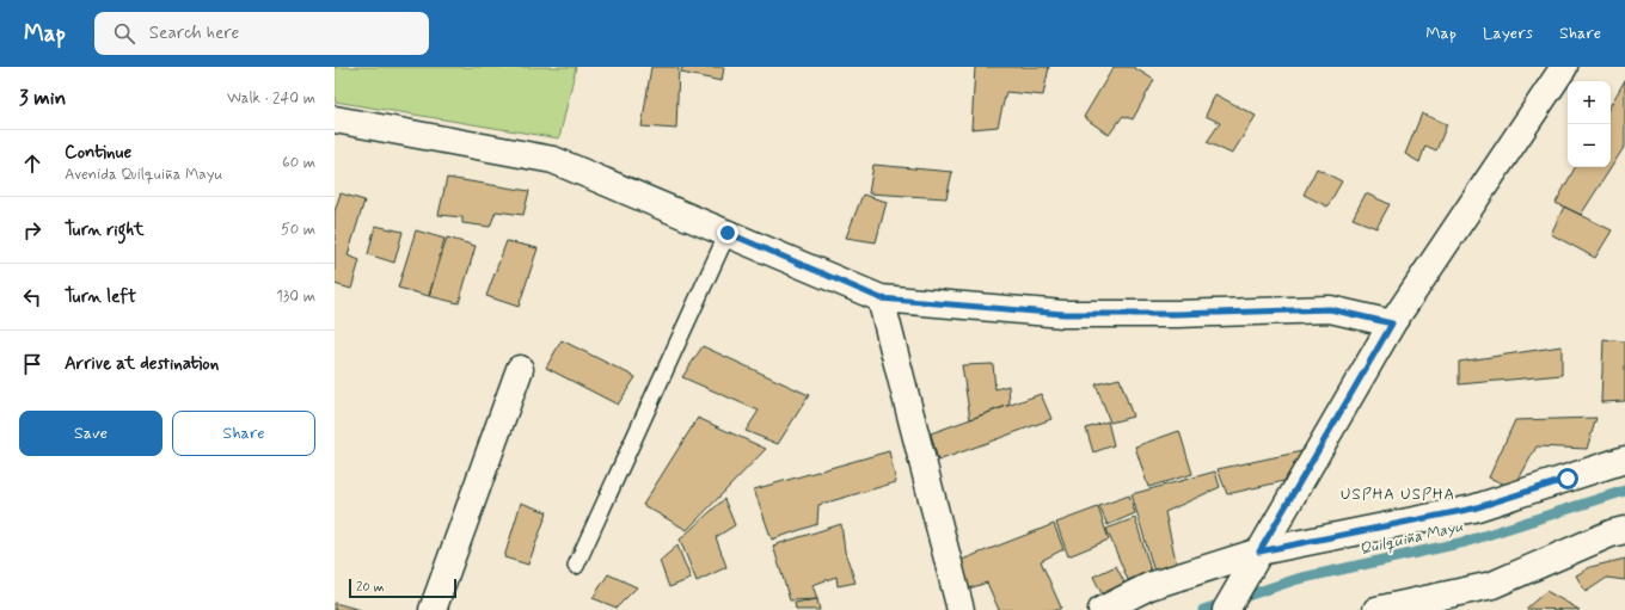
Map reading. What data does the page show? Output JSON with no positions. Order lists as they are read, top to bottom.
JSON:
{
  "districts": ["USPHA USPHA"],
  "water": ["Quilquiña Mayu"],
  "scale_bar": "20 m",
  "page": {
    "header": "Map",
    "search": "Search here",
    "nav": ["Map", "Layers", "Share"],
    "heading": ["3 min", "Walk · 240 m"],
    "map_buttons": ["+", "−"],
    "list": [
      ["Continue", "Avenida Quilquiña Mayu", "60 m"],
      ["Turn right", "50 m"],
      ["Turn left", "130 m"],
      "Arrive at destination"
    ],
    "buttons": ["Save", "Share"],
    "scale": "20 m"
  }
}
